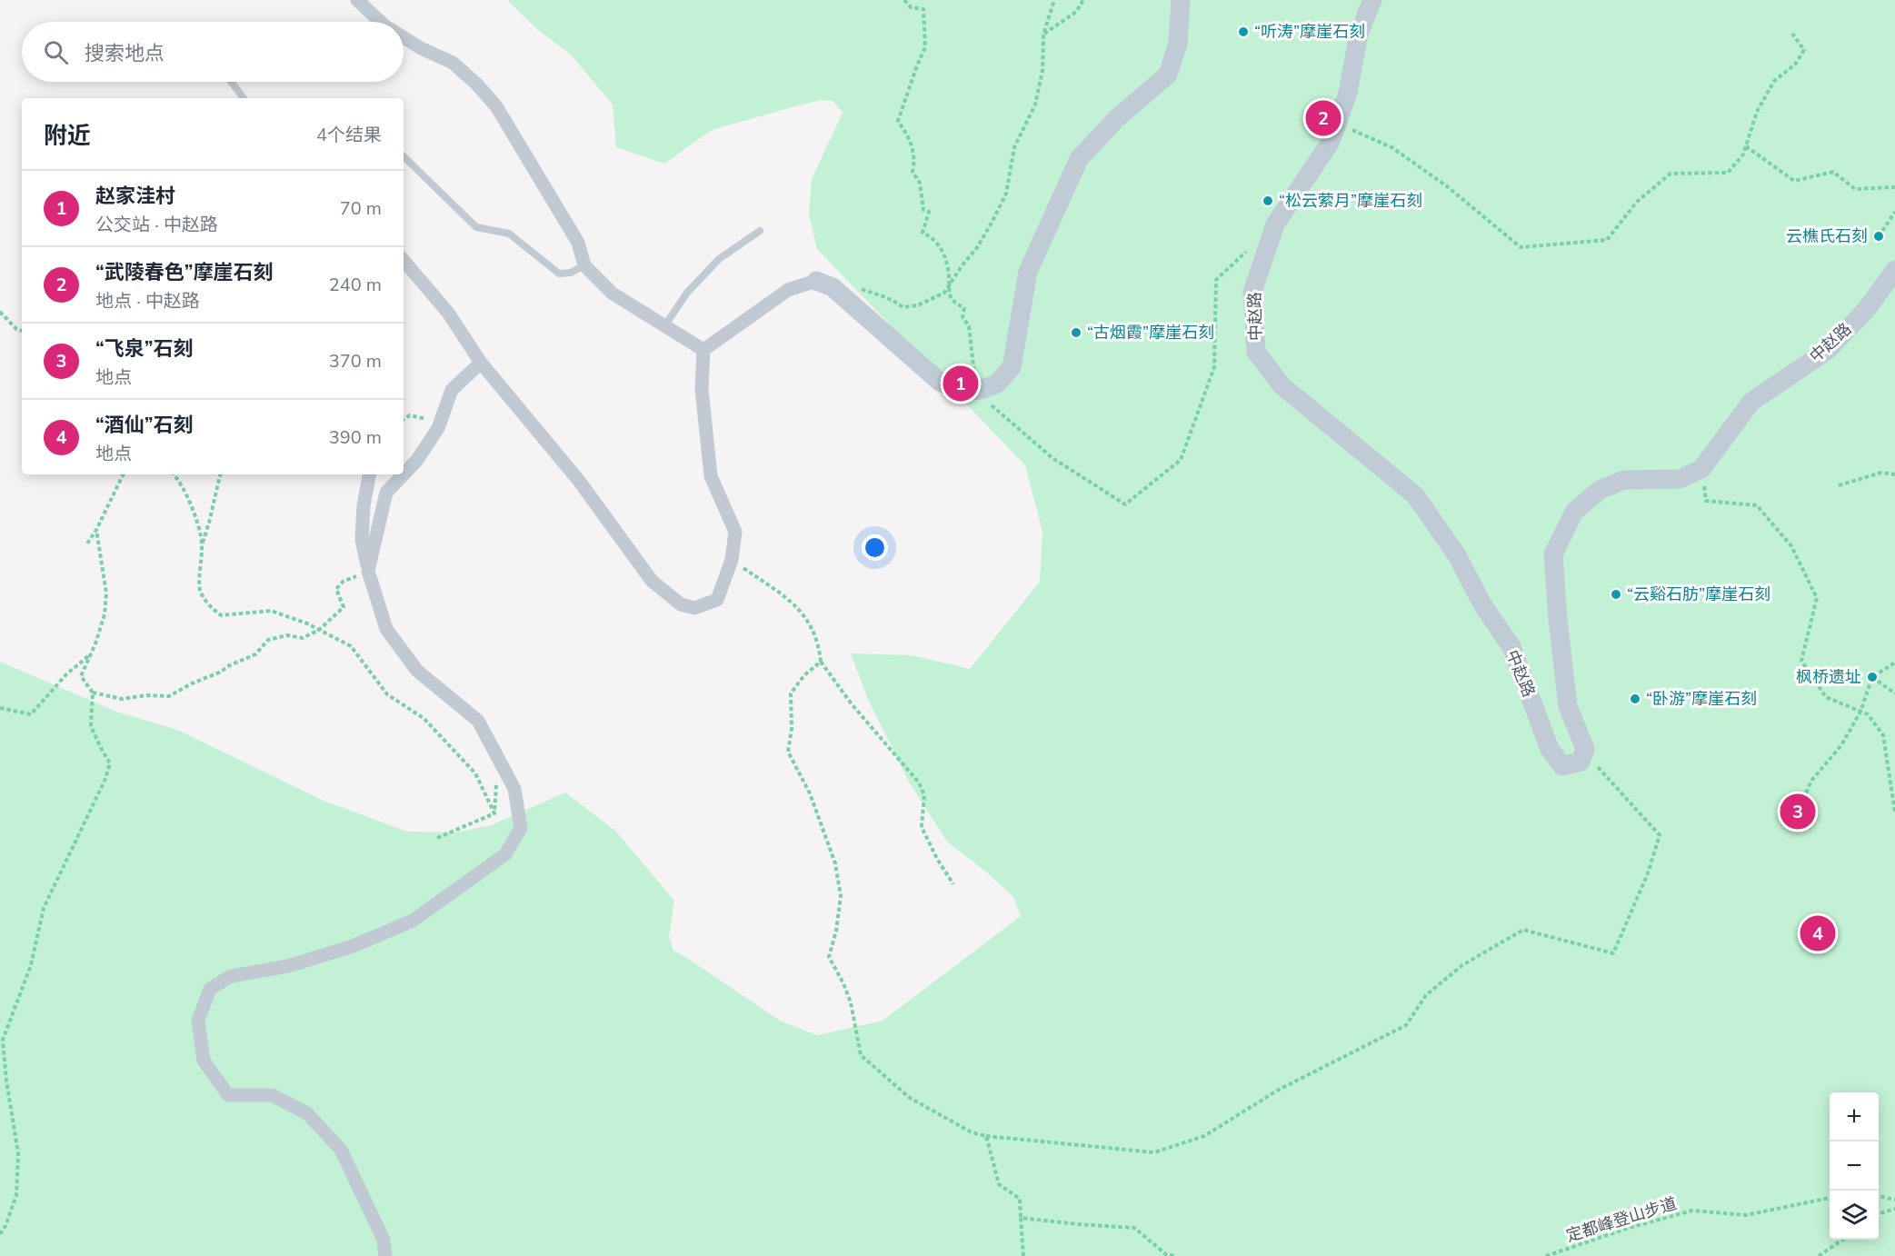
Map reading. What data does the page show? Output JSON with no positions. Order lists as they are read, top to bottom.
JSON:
{
  "streets": {
    "street": ["中赵路"],
    "path": ["定都峰登山步道"]
  },
  "places": [
    "“听涛”摩崖石刻",
    "“松云萦月”摩崖石刻",
    "云樵氏石刻",
    "“古烟霞”摩崖石刻",
    "“云谿石肪”摩崖石刻",
    "枫桥遗址",
    "“卧游”摩崖石刻"
  ],
  "page": {
    "search": "搜索地点",
    "pins": [
      "2",
      "1",
      "3",
      "4"
    ],
    "heading": ["附近", "4个结果"],
    "list": [
      {
        "mark": "1",
        "name": "赵家洼村",
        "note": "公交站 · 中赵路",
        "value": "70 m"
      },
      {
        "mark": "2",
        "name": "“武陵春色”摩崖石刻",
        "note": "地点 · 中赵路",
        "value": "240 m"
      },
      {
        "mark": "3",
        "name": "“飞泉”石刻",
        "note": "地点",
        "value": "370 m"
      },
      {
        "mark": "4",
        "name": "“酒仙”石刻",
        "note": "地点",
        "value": "390 m"
      }
    ],
    "map_buttons": ["+", "−"]
  }
}
